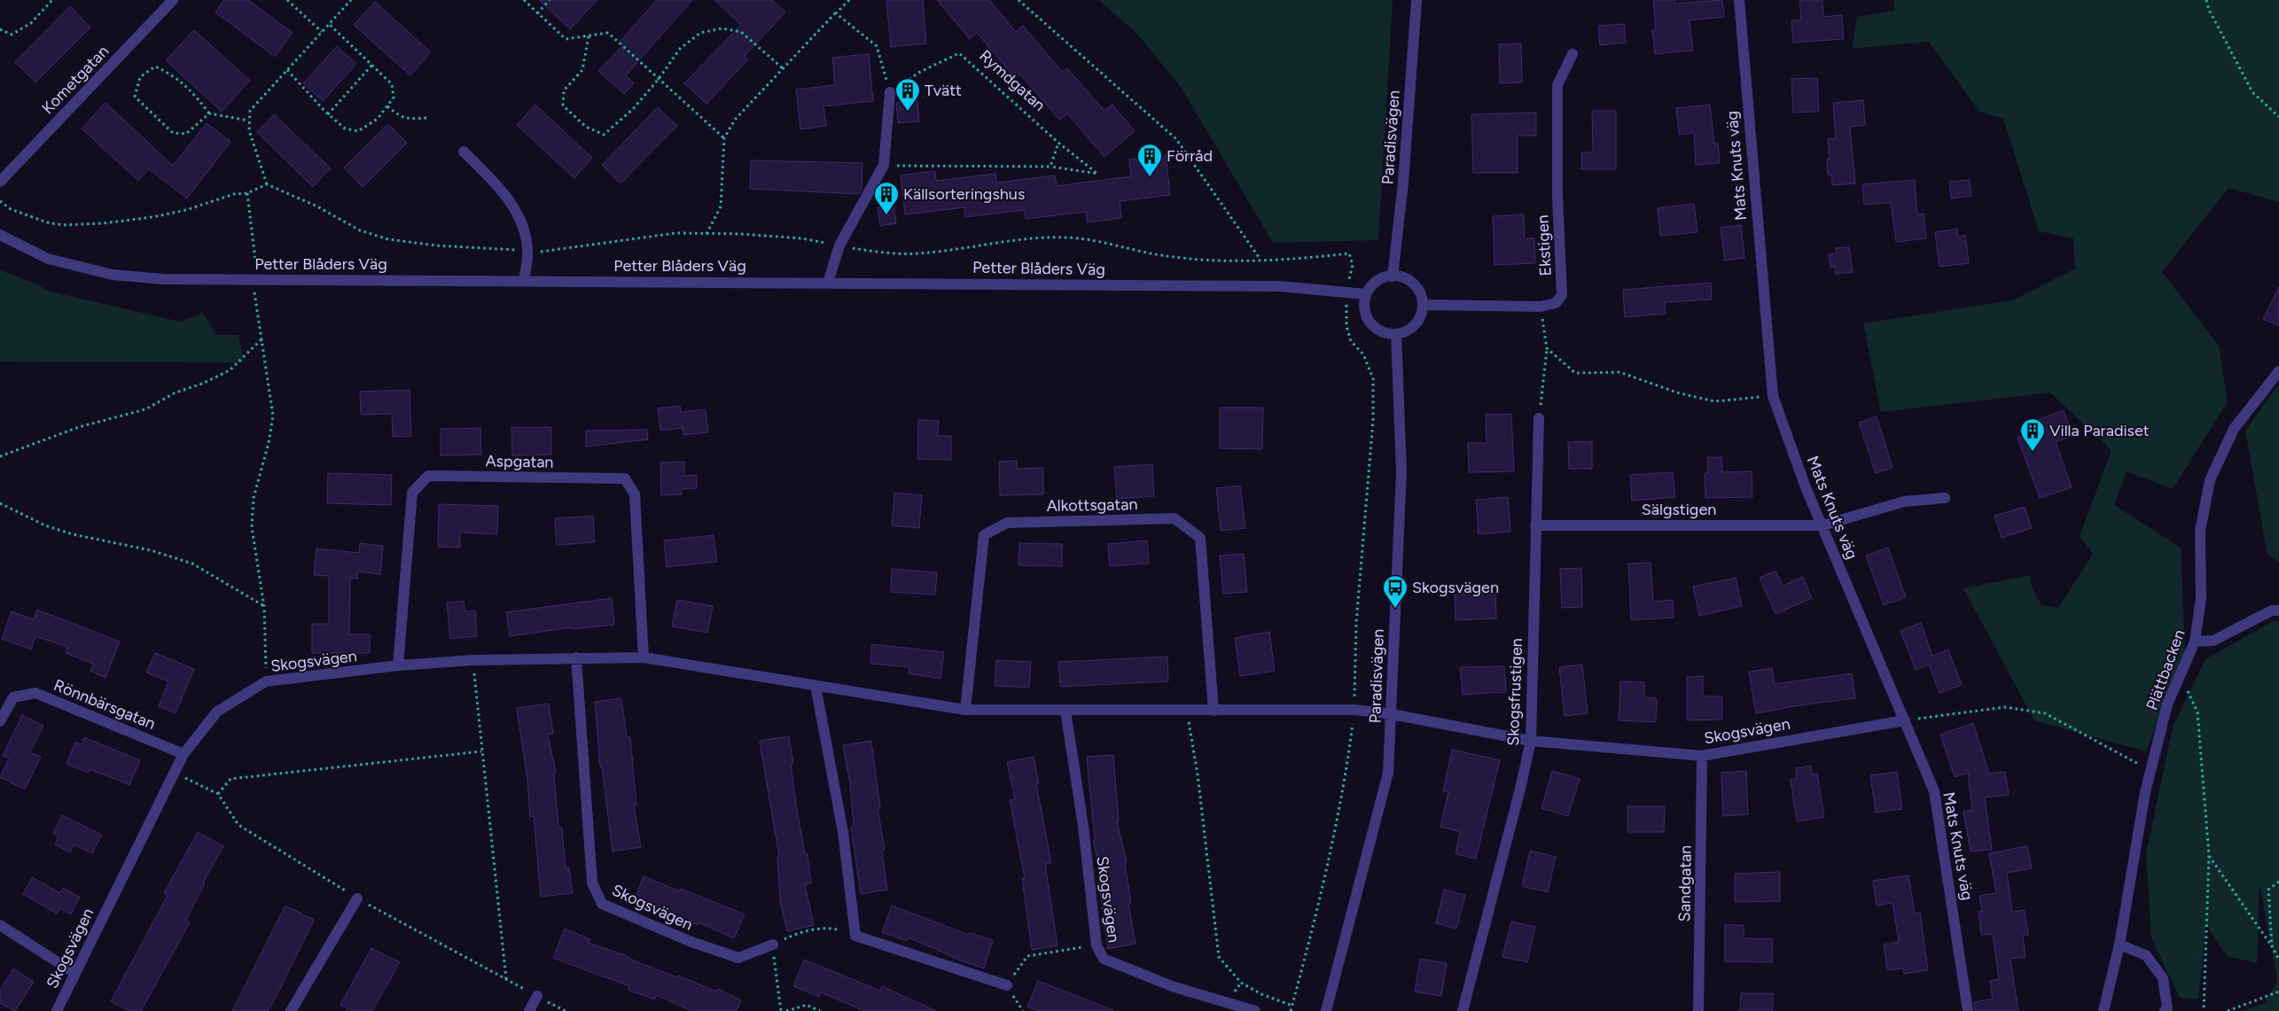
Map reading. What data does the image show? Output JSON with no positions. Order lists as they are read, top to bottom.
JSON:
{
  "streets": {
    "street": [
      "Kometgatan",
      "Paradisvägen",
      "Mats Knuts väg",
      "Ekstigen",
      "Petter Blåders Väg",
      "Aspgatan",
      "Alkottsgatan",
      "Sälgstigen",
      "Skogsvägen",
      "Plättbacken",
      "Skogsfrustigen",
      "Rönnbärsgatan",
      "Sandgatan"
    ],
    "path": ["Rymdgatan"]
  },
  "crossings": [
    ["Paradisvägen", "Ekstigen"],
    ["Paradisvägen", "Petter Blåders Väg"],
    ["Paradisvägen", "Skogsvägen"],
    ["Mats Knuts väg", "Sälgstigen"],
    ["Mats Knuts väg", "Skogsvägen"],
    ["Ekstigen", "Petter Blåders Väg"],
    ["Aspgatan", "Skogsvägen"],
    ["Alkottsgatan", "Skogsvägen"],
    ["Sälgstigen", "Skogsfrustigen"],
    ["Skogsvägen", "Skogsfrustigen"],
    ["Skogsvägen", "Rönnbärsgatan"],
    ["Skogsvägen", "Sandgatan"]
  ],
  "places": {
    "building": [
      "Tvätt",
      "Förråd",
      "Källsorteringshus",
      "Villa Paradiset"
    ],
    "bus stop": ["Skogsvägen"]
  }
}
